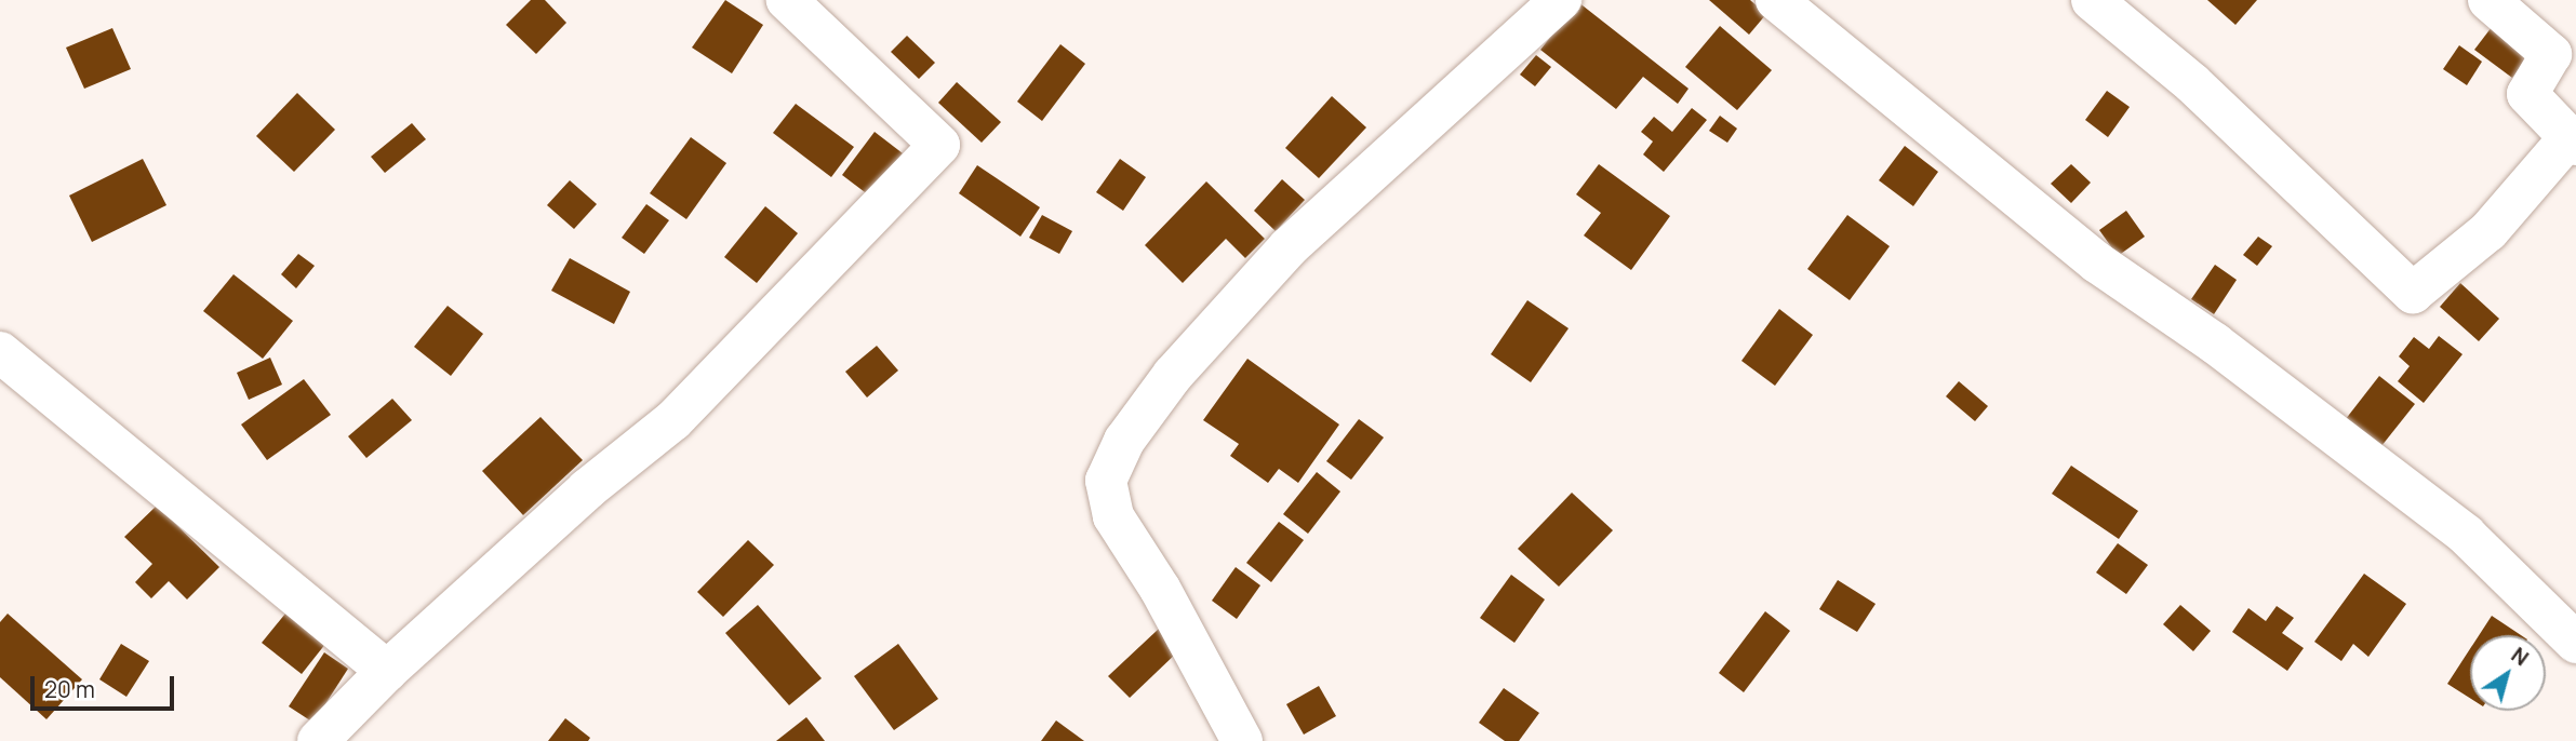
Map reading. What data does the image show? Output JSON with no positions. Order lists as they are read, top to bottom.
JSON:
{
  "scale_bar": "20 m",
  "north": "top right"
}
